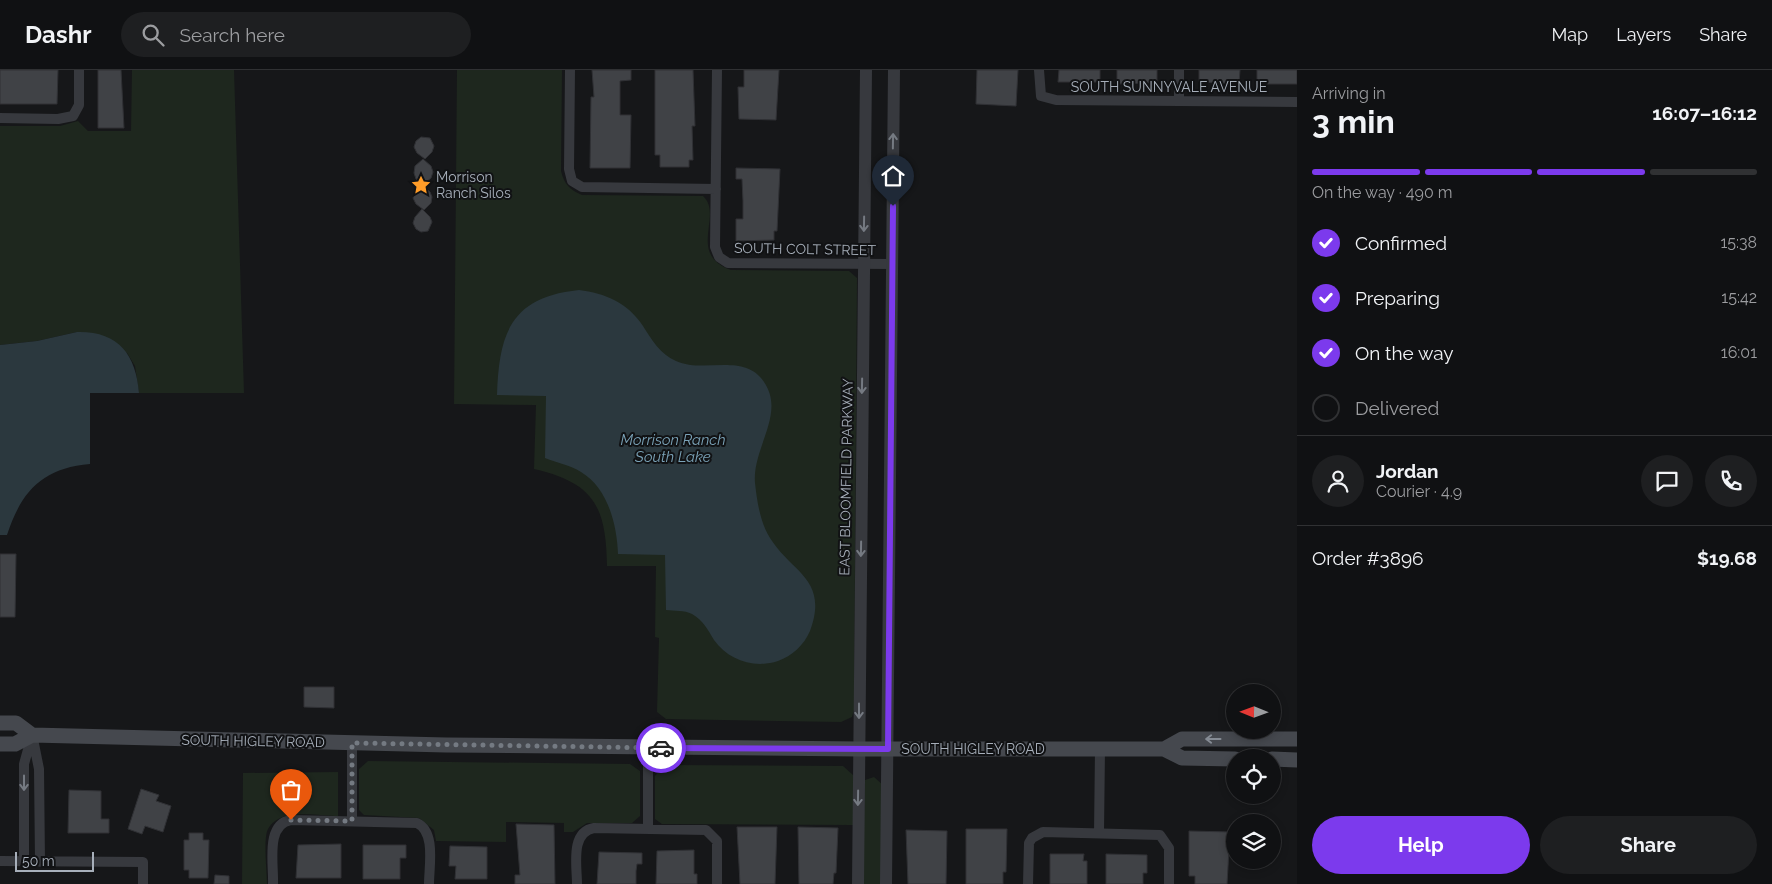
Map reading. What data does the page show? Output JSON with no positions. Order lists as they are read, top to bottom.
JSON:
{
  "streets": {
    "main road": ["SOUTH HIGLEY ROAD"],
    "street": ["SOUTH SUNNYVALE AVENUE", "SOUTH COLT STREET", "EAST BLOOMFIELD PARKWAY"]
  },
  "crossings": [
    ["SOUTH COLT STREET", "EAST BLOOMFIELD PARKWAY"],
    ["EAST BLOOMFIELD PARKWAY", "SOUTH HIGLEY ROAD"]
  ],
  "water": ["Morrison Ranch South Lake"],
  "places": {
    "place": ["Morrison Ranch Silos"]
  },
  "scale_bar": "50 m",
  "north": "left",
  "page": {
    "header": "Dashr",
    "search": "Search here",
    "nav": ["Map", "Layers", "Share"],
    "heading": ["3 min", "Arriving in", "16:07–16:12"],
    "panel": [
      "Jordan",
      "Courier · 4.9",
      "Order #3896",
      "$19.68"
    ],
    "bar": "On the way · 490 m",
    "list": [
      ["Confirmed", "15:38"],
      ["Preparing", "15:42"],
      ["On the way", "16:01"],
      "Delivered"
    ],
    "buttons": ["Help", "Share"],
    "scale": "50 m"
  }
}
